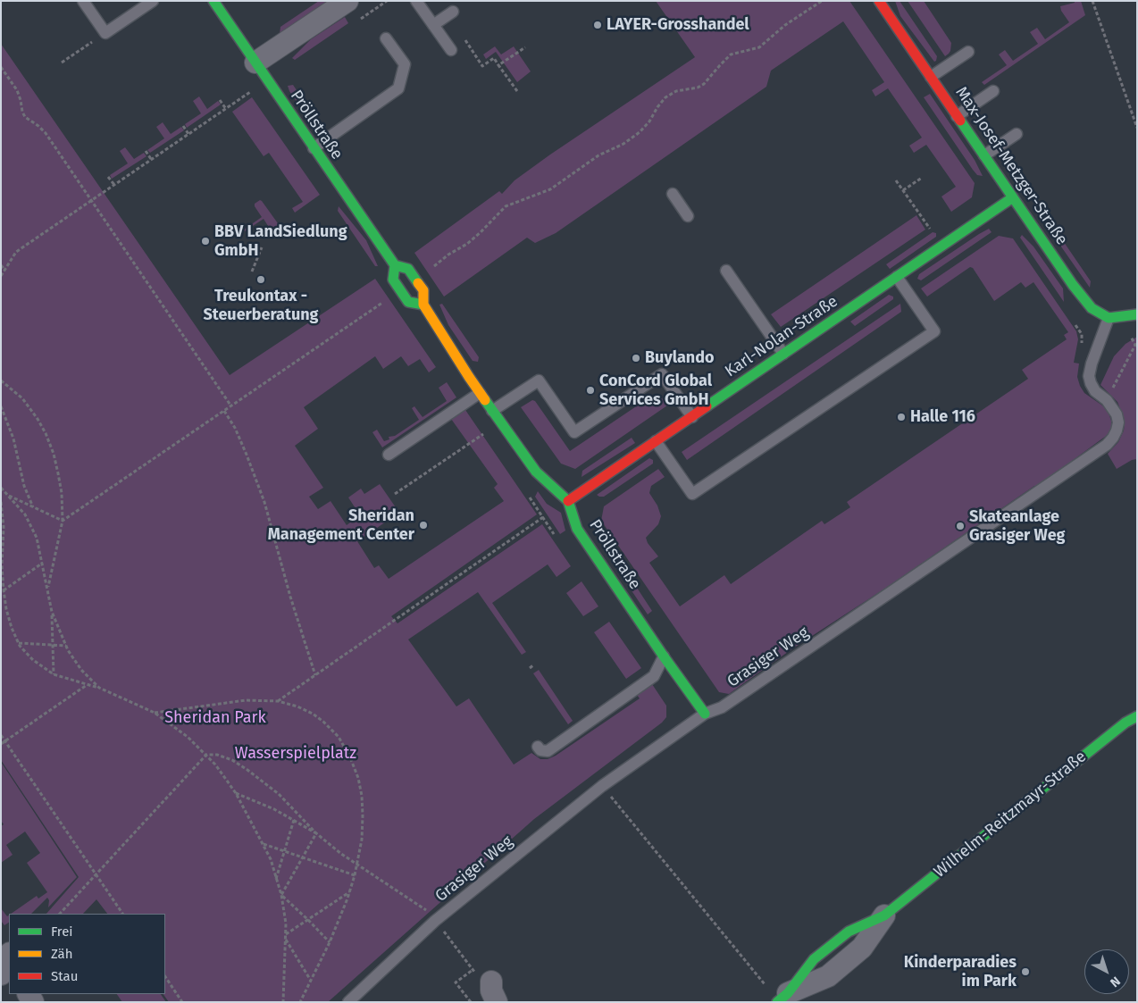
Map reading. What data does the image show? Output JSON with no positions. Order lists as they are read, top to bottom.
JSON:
{
  "streets": {
    "street": [
      "Pröllstraße",
      "Max-Josef-Metzger-Straße",
      "Karl-Nolan-Straße",
      "Wilhelm-Reitzmayr-Straße"
    ],
    "lane": ["Grasiger Weg"]
  },
  "crossings": [
    ["Pröllstraße", "Karl-Nolan-Straße"],
    ["Pröllstraße", "Grasiger Weg"],
    ["Max-Josef-Metzger-Straße", "Karl-Nolan-Straße"],
    ["Max-Josef-Metzger-Straße", "Grasiger Weg"]
  ],
  "parks": ["Sheridan Park", "Wasserspielplatz"],
  "places": [
    "LAYER-Grosshandel",
    "BBV LandSiedlung GmbH",
    "Treukontax - Steuerberatung",
    "Buylando",
    "ConCord Global Services GmbH",
    "Halle 116",
    "Sheridan Management Center",
    "Skateanlage Grasiger Weg",
    "Kinderparadies im Park"
  ],
  "legend": ["Frei", "Zäh", "Stau"],
  "north": "bottom right"
}
